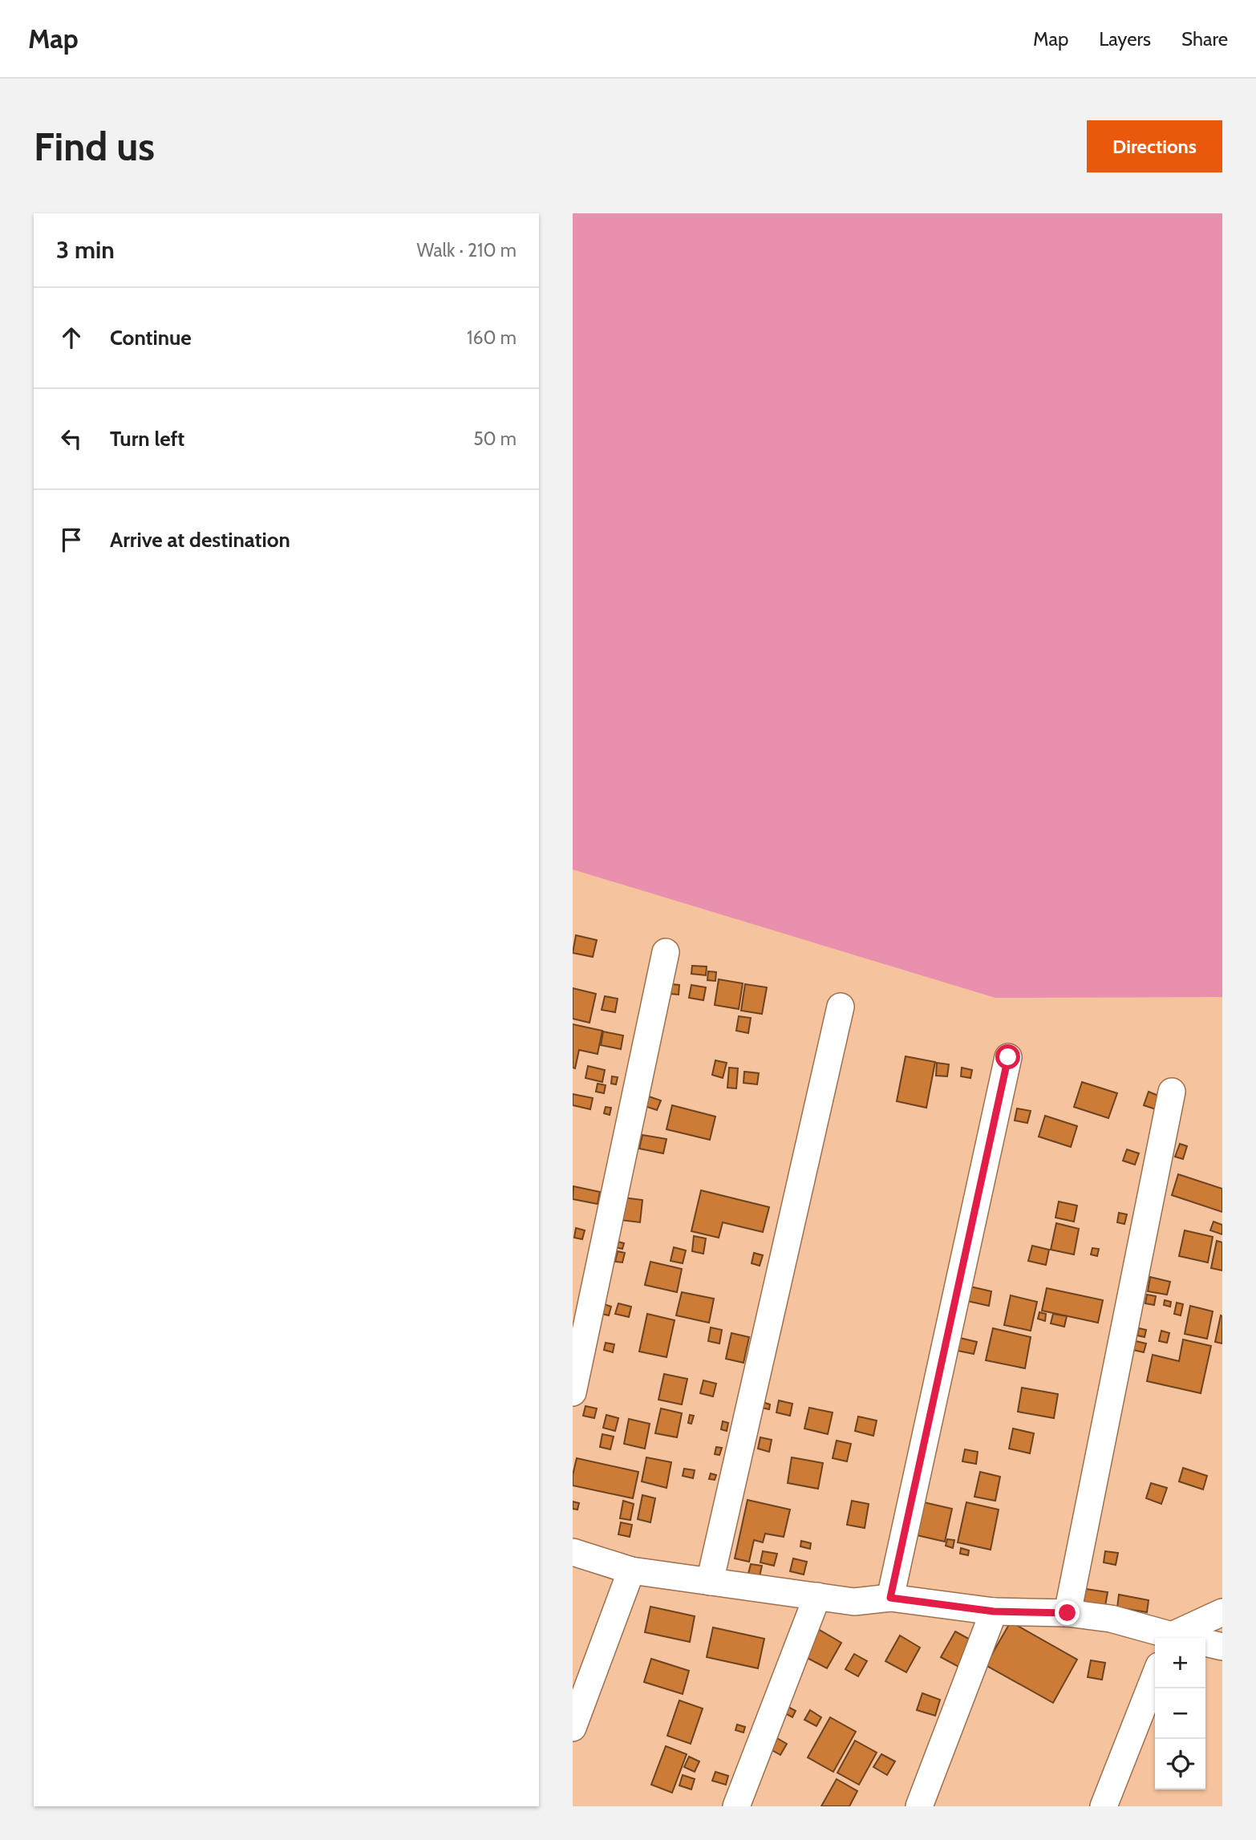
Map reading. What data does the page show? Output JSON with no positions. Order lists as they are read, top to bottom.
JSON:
{
  "page": {
    "header": "Map",
    "nav": ["Map", "Layers", "Share"],
    "buttons": "Directions",
    "title": "Find us",
    "heading": ["3 min", "Walk · 210 m"],
    "list": [
      ["Continue", "160 m"],
      ["Turn left", "50 m"],
      "Arrive at destination"
    ],
    "map_buttons": ["+", "−"]
  }
}
